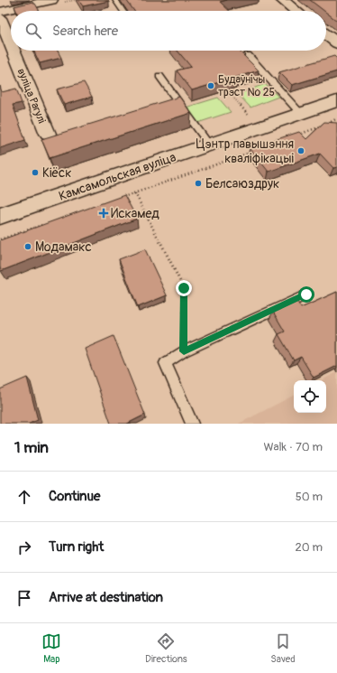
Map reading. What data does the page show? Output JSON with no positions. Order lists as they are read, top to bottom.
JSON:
{
  "streets": {
    "main road": ["Камсамольская вуліца"],
    "street": ["вуліца Рагулі"]
  },
  "places": {
    "other": [
      "Будаўнічы трэст № 25",
      "Цэнтр павышэння кваліфікацыі",
      "Кіёск",
      "Белсаюздрук",
      "Модамакс"
    ],
    "health": ["Искамед"]
  },
  "page": {
    "search": "Search here",
    "heading": ["1 min", "Walk · 70 m"],
    "list": [
      ["Continue", "50 m"],
      ["Turn right", "20 m"],
      "Arrive at destination"
    ],
    "nav": ["Map", "Directions", "Saved"]
  }
}
